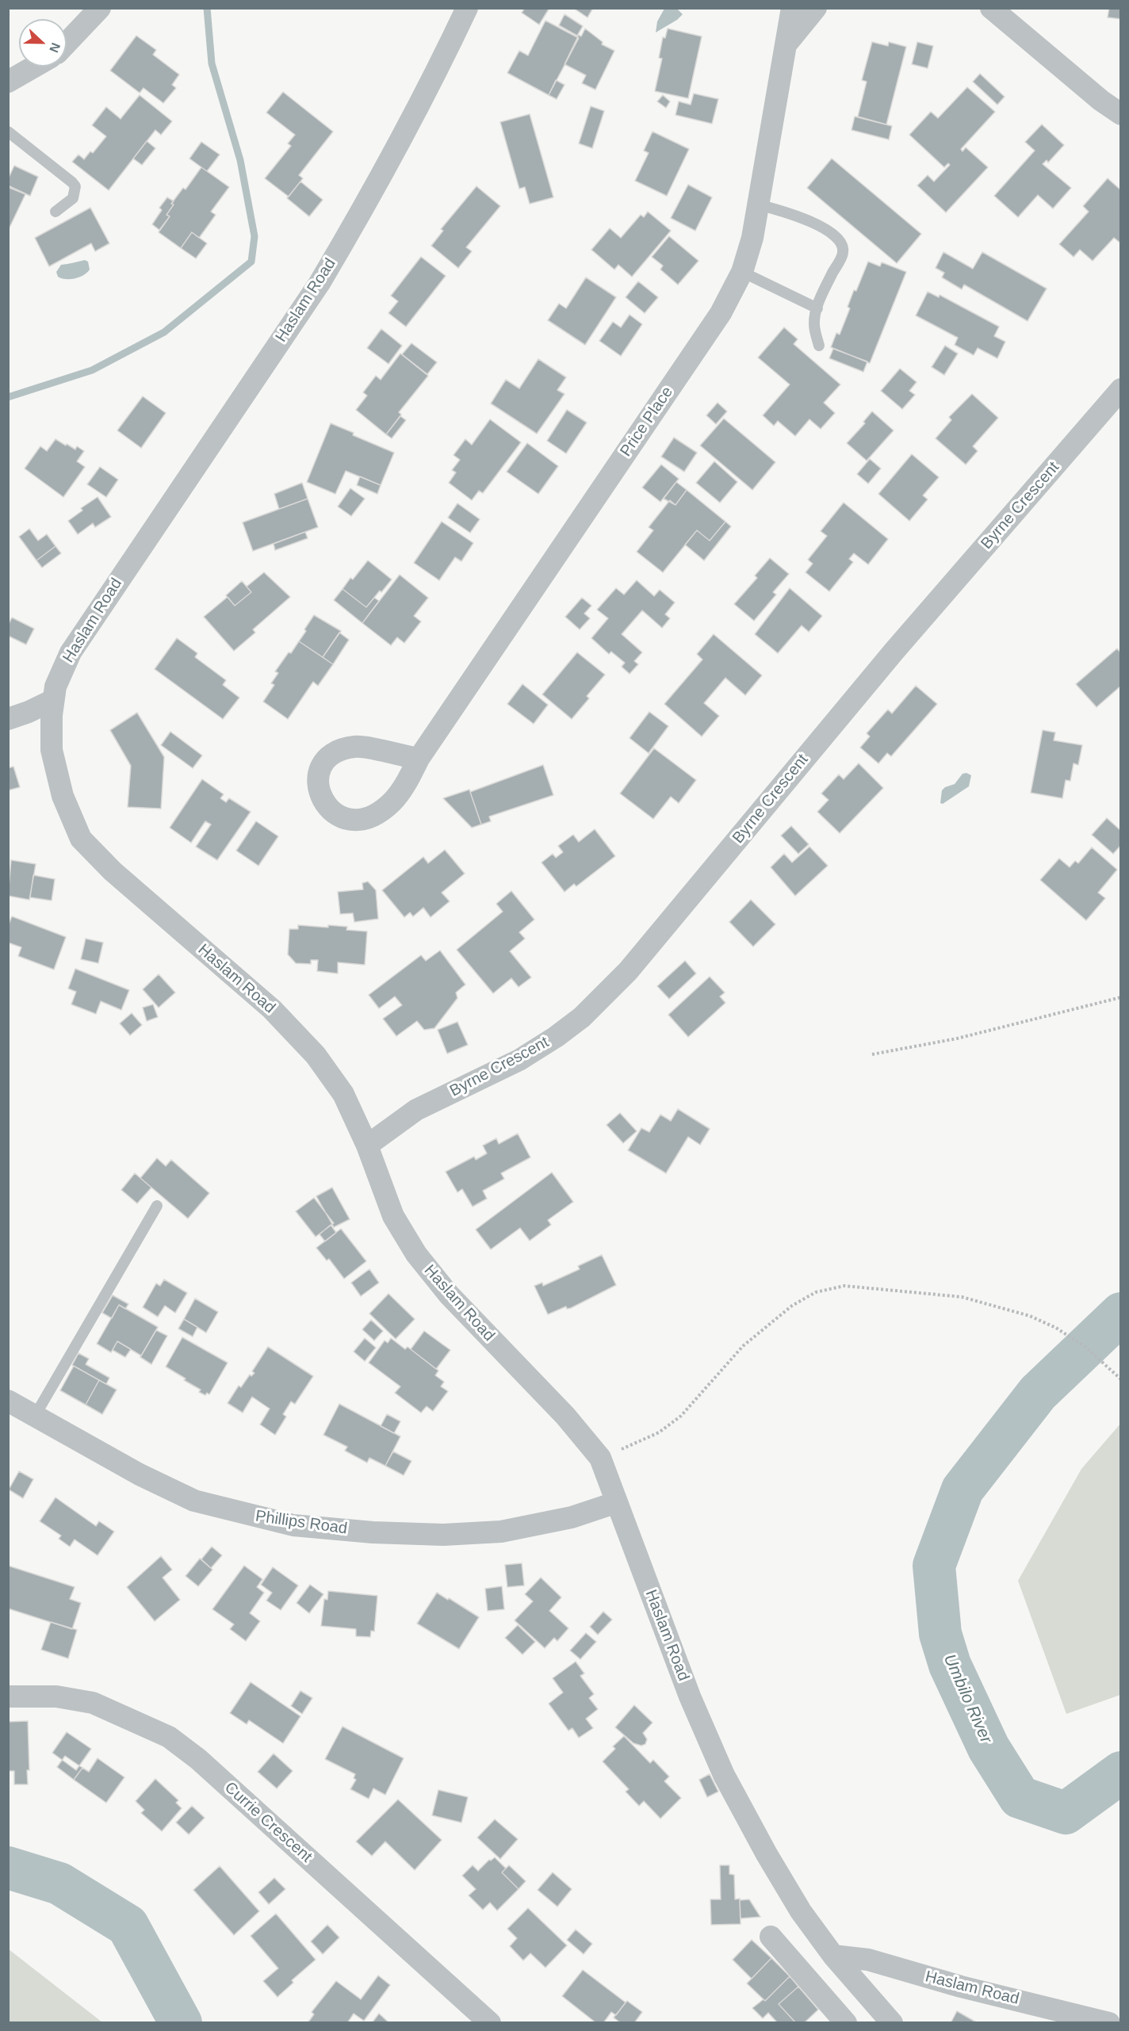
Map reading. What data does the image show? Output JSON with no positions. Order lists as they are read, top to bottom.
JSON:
{
  "streets": {
    "street": [
      "Haslam Road",
      "Price Place",
      "Byrne Crescent",
      "Phillips Road",
      "Currie Crescent"
    ]
  },
  "crossings": [
    ["Haslam Road", "Byrne Crescent"],
    ["Haslam Road", "Phillips Road"]
  ],
  "water": ["Umbilo River"],
  "north": "right"
}
